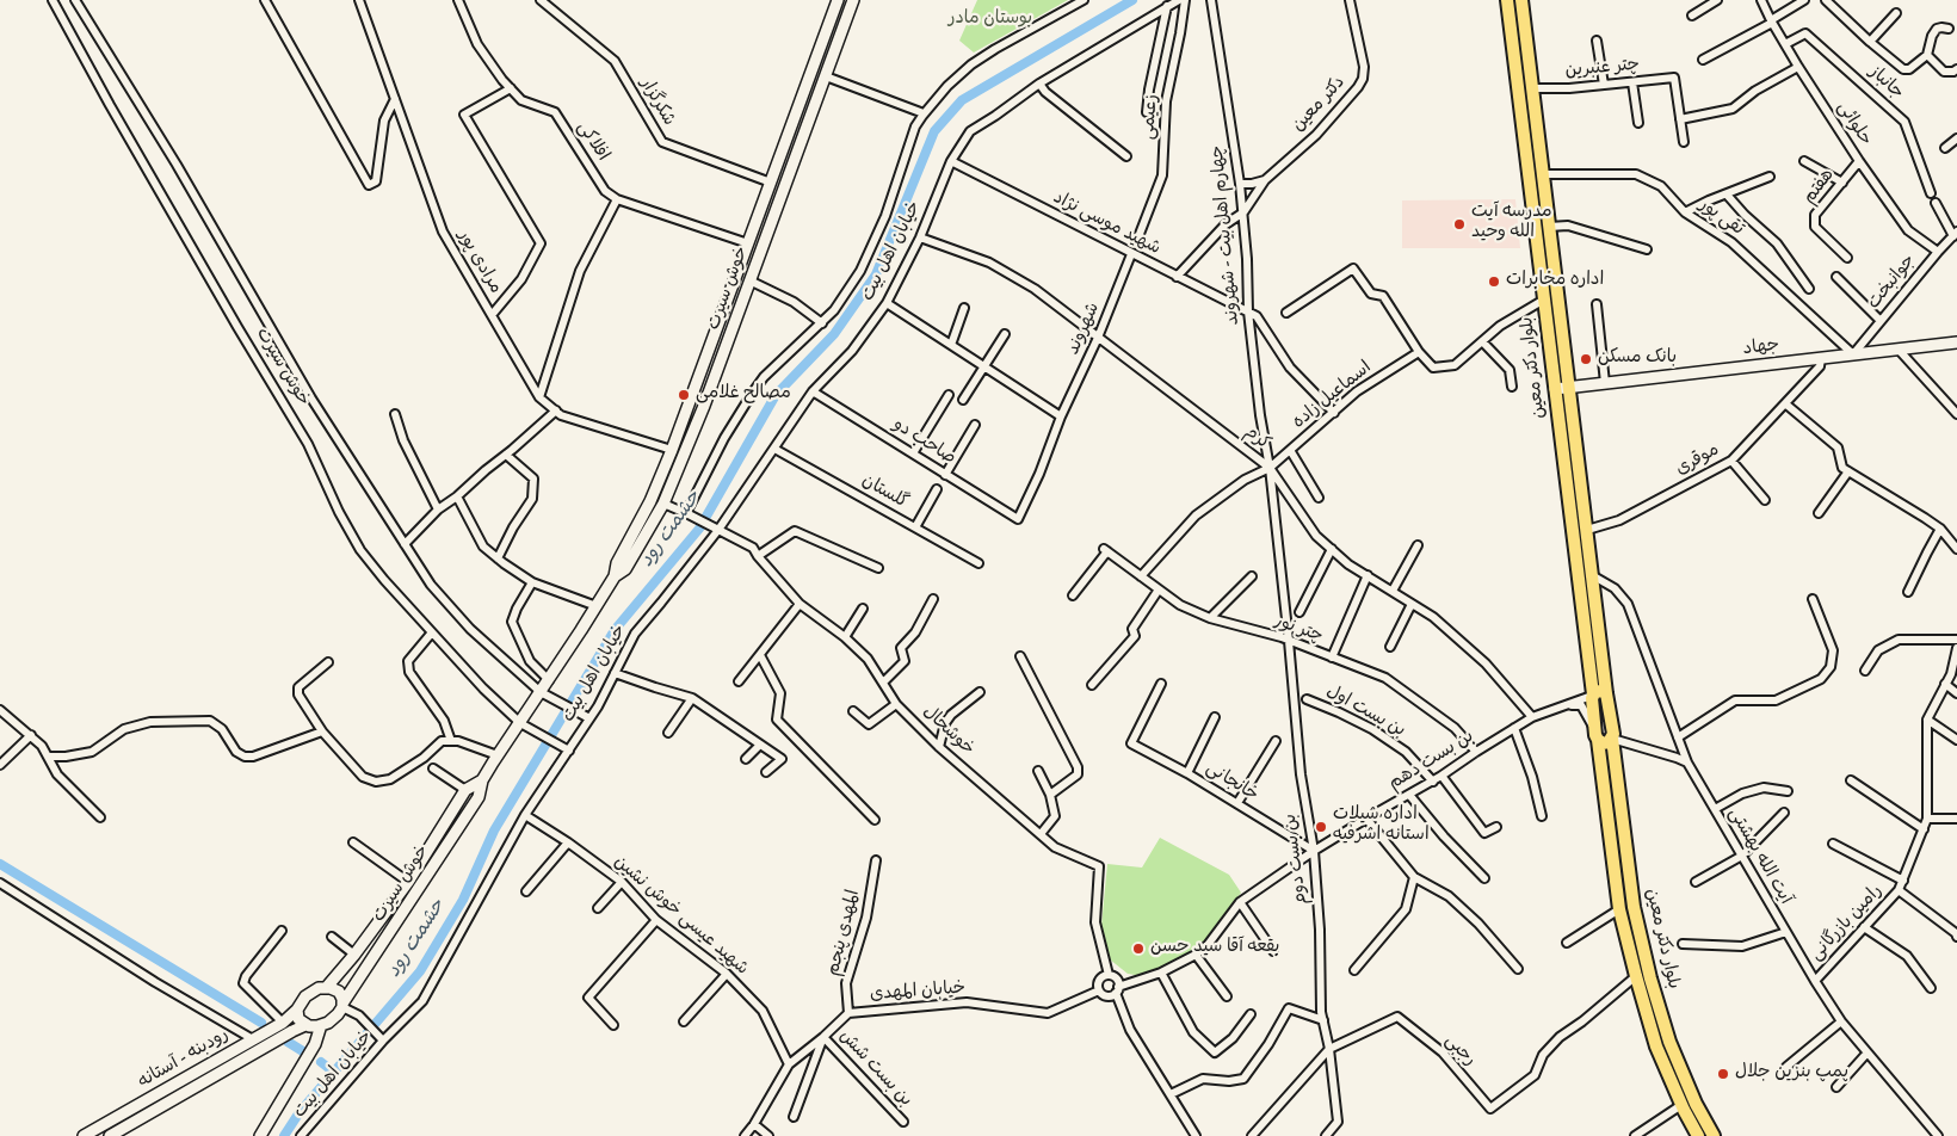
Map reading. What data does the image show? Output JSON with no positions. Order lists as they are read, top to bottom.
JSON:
{
  "streets": {
    "main road": [
      "خوش سیرت",
      "جهاد",
      "بلوار دکتر معین",
      "رودبنه - آستانه"
    ],
    "street": [
      "چتر عنبرین",
      "جانباز",
      "شکرگزار",
      "دکتر معین",
      "زعیمی",
      "حلوائی",
      "افلاکی",
      "هفتم",
      "تقی پور",
      "شهید موسی نژاد",
      "چهارم اهل بیت - شهروند",
      "خیابان اهل بیت",
      "مرادی پور",
      "جوانبخت",
      "شهروند",
      "اسماعیل زاده",
      "کرم",
      "صاحب دو",
      "موقری",
      "گلستان",
      "چتر نور",
      "بن بست اول",
      "خوشحال",
      "بن بست دهم",
      "خانجانی",
      "آیت الله بهشتی",
      "بن بست دوم",
      "شهید عیسی خوش نشین",
      "رامین بازرگانی",
      "المهدی پنجم",
      "خيابان المهدی",
      "رجبی",
      "بن بست شش"
    ]
  },
  "crossings": [
    ["چتر عنبرین", "بلوار دکتر معین"],
    ["جانباز", "حلوائی"],
    ["شکرگزار", "خوش سیرت"],
    ["دکتر معین", "شهید موسی نژاد"],
    ["دکتر معین", "چهارم اهل بیت - شهروند"],
    ["حلوائی", "هفتم"],
    ["حلوائی", "جوانبخت"],
    ["افلاکی", "خوش سیرت"],
    ["تقی پور", "جوانبخت"],
    ["تقی پور", "جهاد"],
    ["تقی پور", "بلوار دکتر معین"],
    ["شهید موسی نژاد", "چهارم اهل بیت - شهروند"],
    ["شهید موسی نژاد", "خیابان اهل بیت"],
    ["شهید موسی نژاد", "شهروند"],
    ["چهارم اهل بیت - شهروند", "اسماعیل زاده"],
    ["چهارم اهل بیت - شهروند", "کرم"],
    ["چهارم اهل بیت - شهروند", "بن بست دوم"],
    ["خیابان اهل بیت", "کرم"],
    ["خیابان اهل بیت", "صاحب دو"],
    ["خیابان اهل بیت", "گلستان"],
    ["خیابان اهل بیت", "خوشحال"],
    ["خیابان اهل بیت", "شهید عیسی خوش نشین"],
    ["مرادی پور", "خوش سیرت"],
    ["جوانبخت", "جهاد"],
    ["خوش سیرت", "خوشحال"],
    ["خوش سیرت", "رودبنه - آستانه"],
    ["شهروند", "کرم"],
    ["شهروند", "صاحب دو"],
    ["جهاد", "بلوار دکتر معین"],
    ["جهاد", "موقری"],
    ["بلوار دکتر معین", "موقری"],
    ["بلوار دکتر معین", "بن بست دهم"],
    ["بلوار دکتر معین", "آیت الله بهشتی"],
    ["بلوار دکتر معین", "رجبی"],
    ["اسماعیل زاده", "کرم"],
    ["اسماعیل زاده", "چتر نور"],
    ["اسماعیل زاده", "بن بست دوم"],
    ["کرم", "بن بست دهم"],
    ["کرم", "بن بست دوم"],
    ["چتر نور", "بن بست دهم"],
    ["چتر نور", "بن بست دوم"],
    ["بن بست اول", "بن بست دهم"],
    ["خوشحال", "بن بست دهم"],
    ["خوشحال", "خيابان المهدی"],
    ["بن بست دهم", "خانجانی"],
    ["بن بست دهم", "بن بست دوم"],
    ["بن بست دهم", "خيابان المهدی"],
    ["خانجانی", "بن بست دوم"],
    ["آیت الله بهشتی", "رامین بازرگانی"],
    ["بن بست دوم", "رجبی"],
    ["شهید عیسی خوش نشین", "خيابان المهدی"],
    ["المهدی پنجم", "خيابان المهدی"],
    ["خيابان المهدی", "بن بست شش"]
  ],
  "water": ["حشمت رود"],
  "parks": ["بوستان مادر"],
  "places": [
    "مدرسه آیت الله وحید",
    "اداره مخابرات",
    "بانک مسکن",
    "مصالح غلامی",
    "اداره شیلات استانه اشرفیه",
    "بقعه آقا سید حسن",
    "پمپ بنزین جلال"
  ]
}
